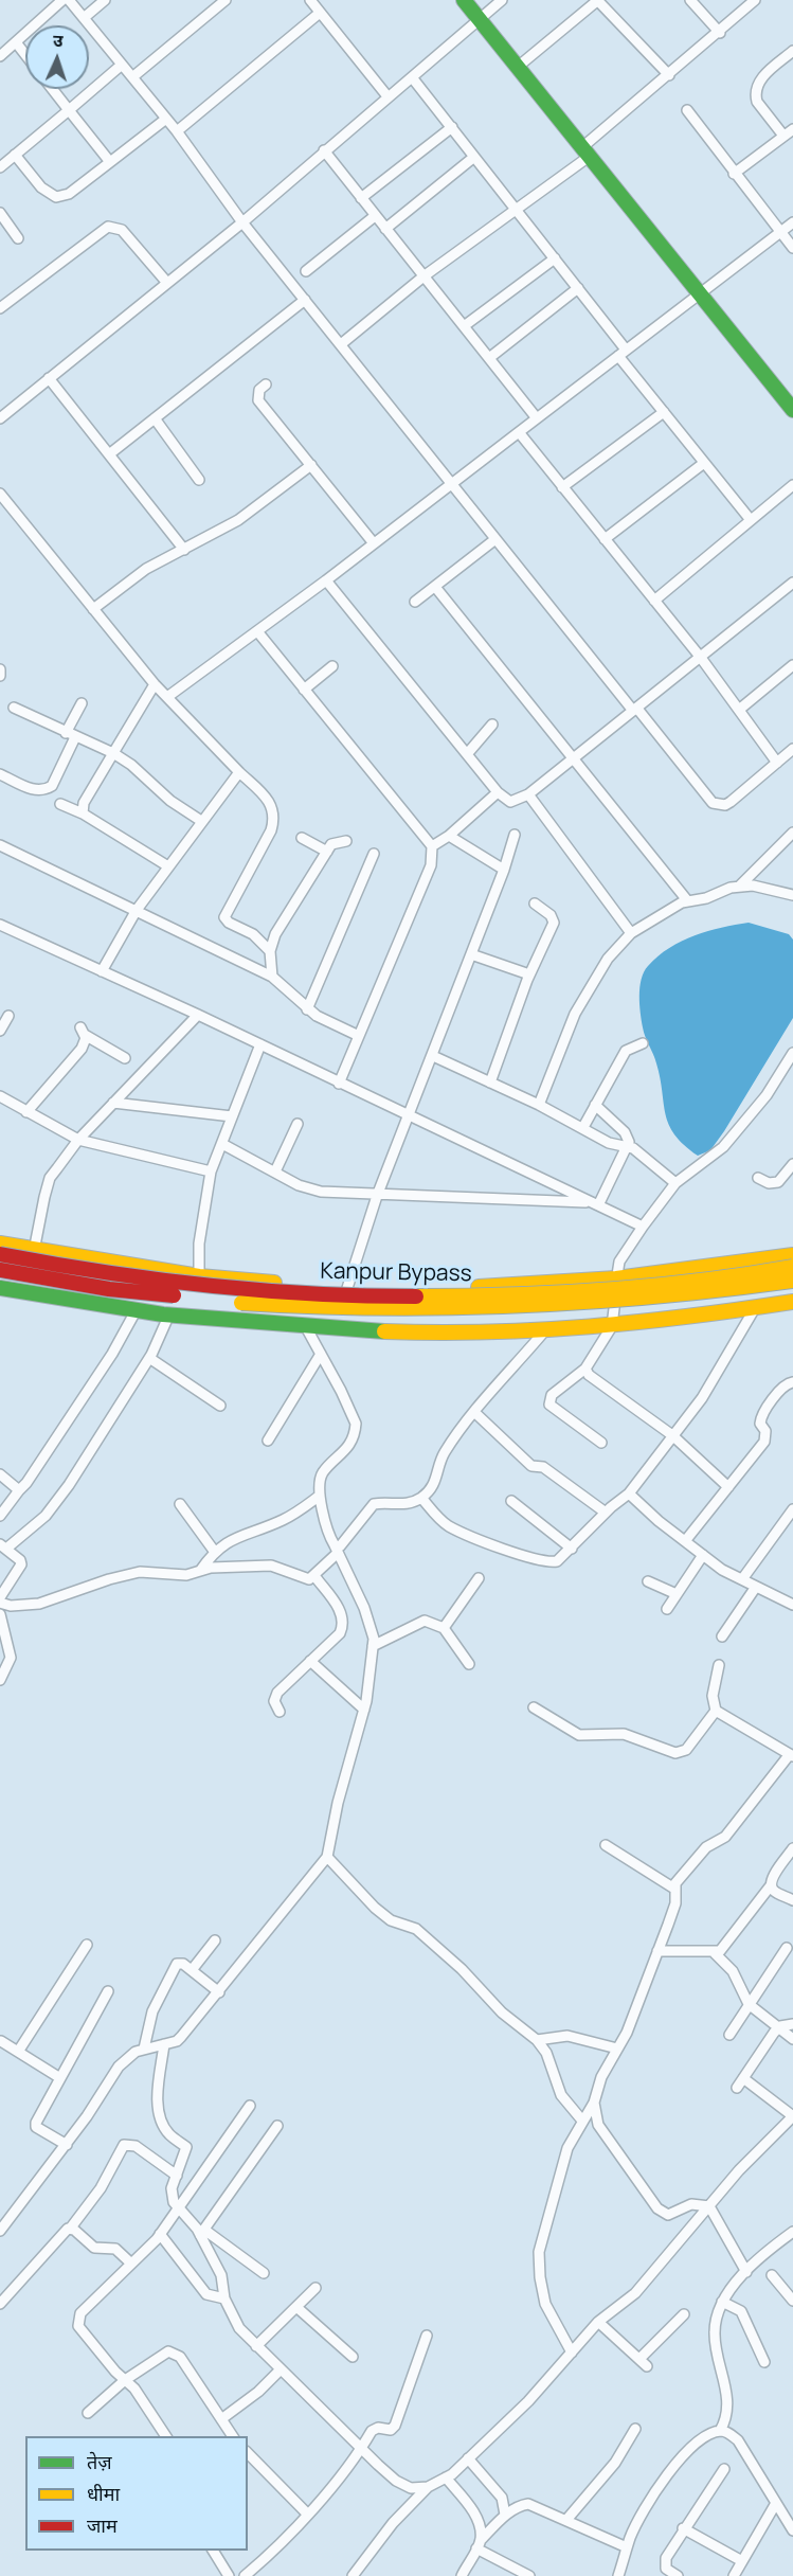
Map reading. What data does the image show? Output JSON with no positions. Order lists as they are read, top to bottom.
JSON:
{
  "streets": {
    "main road": ["Kanpur Bypass"]
  },
  "legend": ["तेज़", "धीमा", "जाम"],
  "north": "top"
}
